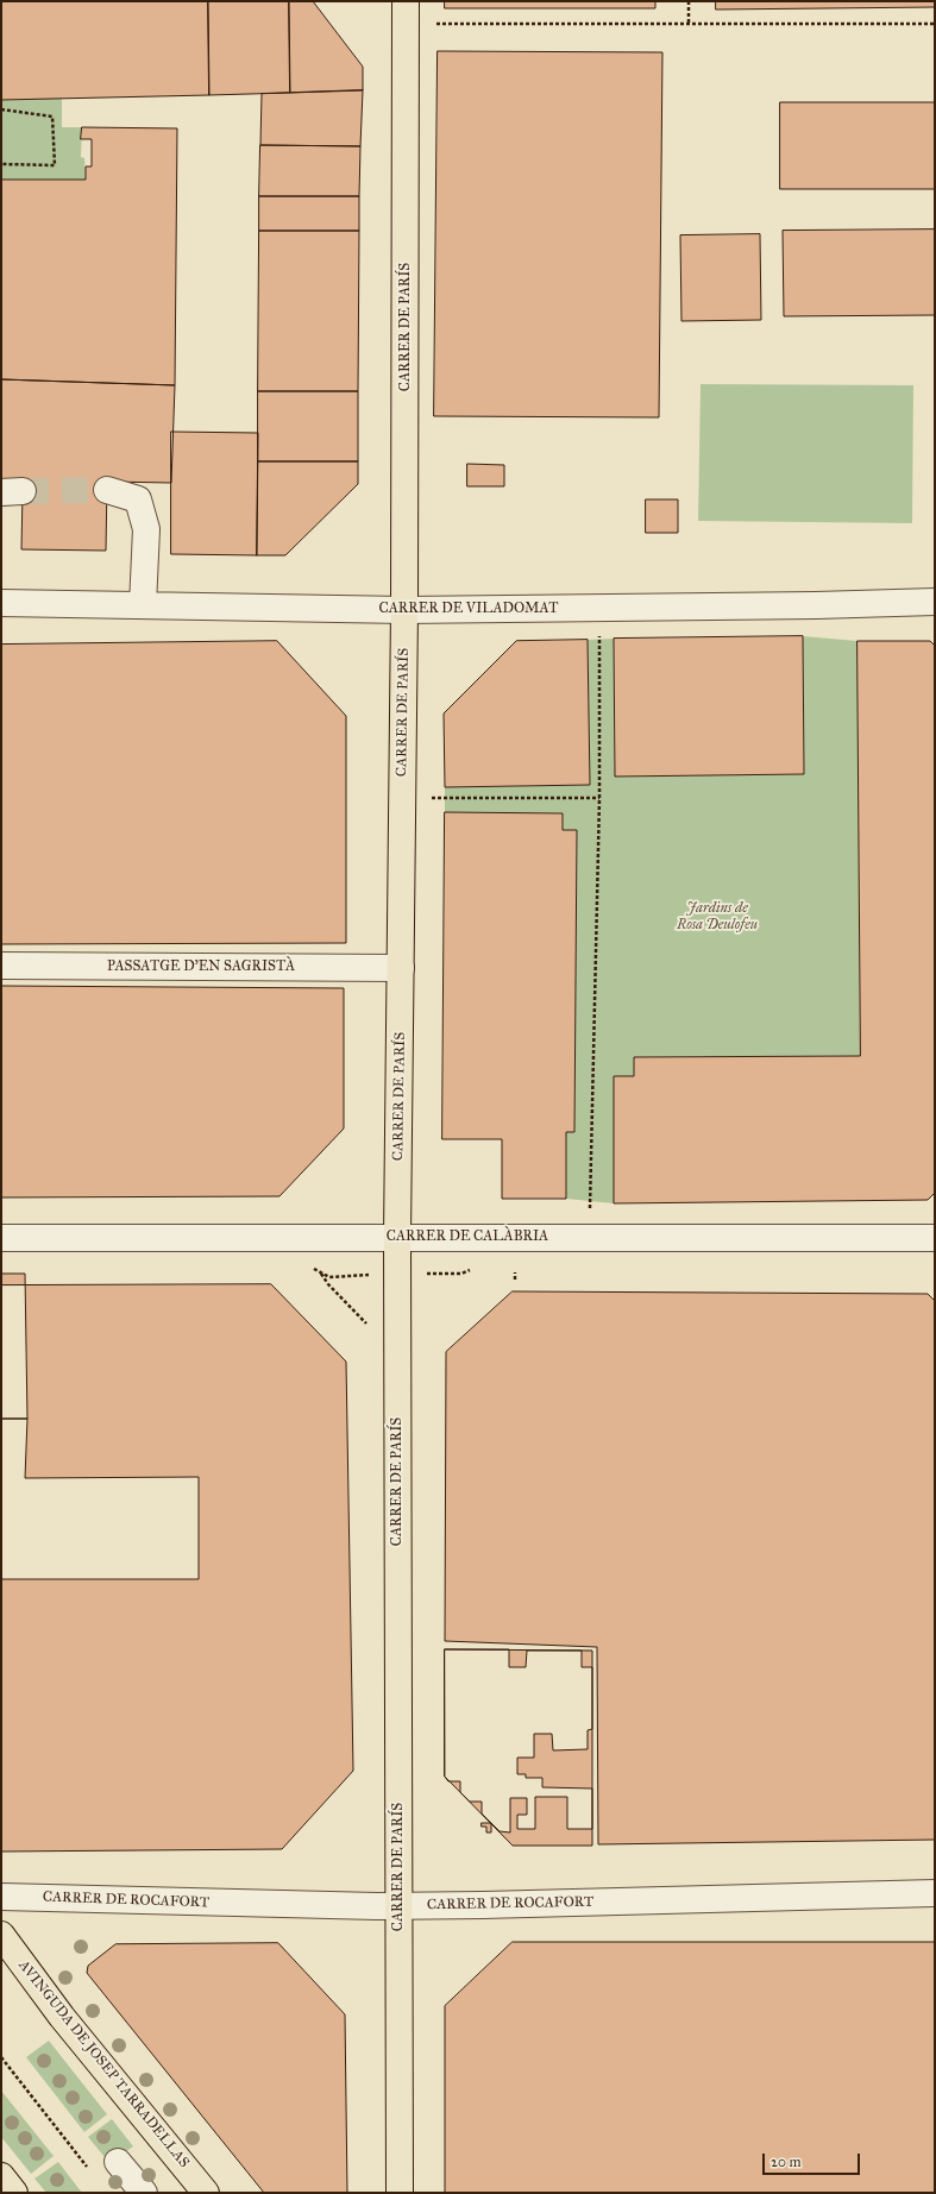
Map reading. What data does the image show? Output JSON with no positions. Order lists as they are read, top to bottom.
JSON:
{
  "streets": {
    "main road": ["CARRER DE PARÍS", "AVINGUDA DE JOSEP TARRADELLAS"],
    "street": [
      "CARRER DE VILADOMAT",
      "PASSATGE D'EN SAGRISTÀ",
      "CARRER DE CALÀBRIA",
      "CARRER DE ROCAFORT"
    ]
  },
  "crossings": [
    ["CARRER DE PARÍS", "CARRER DE VILADOMAT"],
    ["CARRER DE PARÍS", "PASSATGE D'EN SAGRISTÀ"],
    ["CARRER DE PARÍS", "CARRER DE CALÀBRIA"],
    ["CARRER DE PARÍS", "CARRER DE ROCAFORT"]
  ],
  "parks": ["Jardins de Rosa Deulofeu"],
  "scale_bar": "20 m"
}
